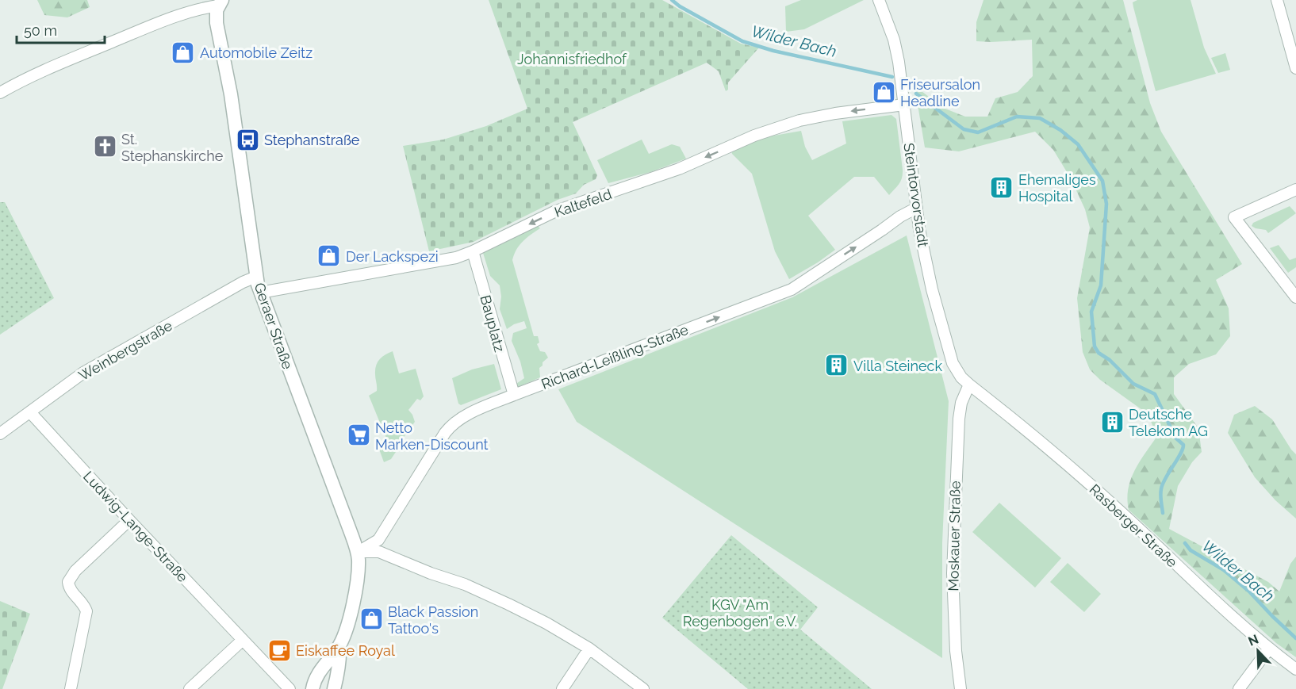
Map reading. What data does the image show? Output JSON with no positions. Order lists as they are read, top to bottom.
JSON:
{
  "streets": {
    "street": [
      "Steintorvorstadt",
      "Kaltefeld",
      "Bauplatz",
      "Geraer Straße",
      "Weinbergstraße",
      "Richard-Leißling-Straße",
      "Rasberger Straße",
      "Ludwig-Lange-Straße",
      "Moskauer Straße"
    ]
  },
  "crossings": [
    ["Steintorvorstadt", "Kaltefeld"],
    ["Steintorvorstadt", "Richard-Leißling-Straße"],
    ["Steintorvorstadt", "Rasberger Straße"],
    ["Steintorvorstadt", "Moskauer Straße"],
    ["Kaltefeld", "Bauplatz"],
    ["Kaltefeld", "Geraer Straße"],
    ["Bauplatz", "Richard-Leißling-Straße"],
    ["Geraer Straße", "Weinbergstraße"],
    ["Geraer Straße", "Richard-Leißling-Straße"],
    ["Weinbergstraße", "Ludwig-Lange-Straße"],
    ["Rasberger Straße", "Moskauer Straße"]
  ],
  "one_way": ["Kaltefeld", "Richard-Leißling-Straße"],
  "water": ["Wilder Bach"],
  "parks": ["Johannisfriedhof", "KGV \"Am Regenbogen\" e.V."],
  "places": {
    "shop": [
      "Automobile Zeitz",
      "Friseursalon Headline",
      "Der Lackspezi",
      "Black Passion Tattoo's"
    ],
    "bus stop": ["Stephanstraße"],
    "church": ["St. Stephanskirche"],
    "building": ["Ehemaliges Hospital", "Villa Steineck", "Deutsche Telekom AG"],
    "supermarket": ["Netto Marken-Discount"],
    "cafe": ["Eiskaffee Royal"]
  },
  "scale_bar": "50 m",
  "north": "top left"
}
